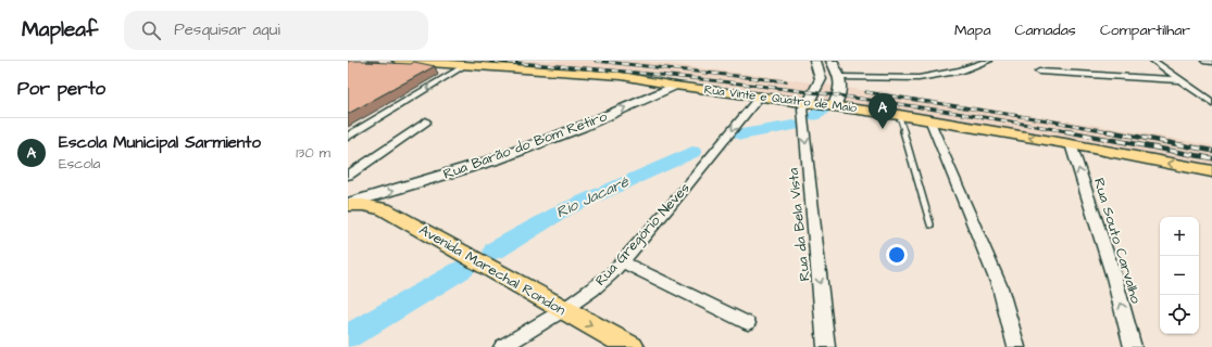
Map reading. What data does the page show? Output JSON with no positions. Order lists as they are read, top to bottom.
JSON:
{
  "streets": {
    "main road": ["Rua Vinte e Quatro de Maio", "Rua Barão do Bom Retiro", "Avenida Marechal Rondon"],
    "street": ["Rua da Bela Vista", "Rua Gregório Neves", "Rua Souto Carvalho"]
  },
  "crossings": [
    ["Rua Vinte e Quatro de Maio", "Rua Barão do Bom Retiro"],
    ["Rua Vinte e Quatro de Maio", "Rua da Bela Vista"],
    ["Rua Vinte e Quatro de Maio", "Rua Gregório Neves"],
    ["Rua Vinte e Quatro de Maio", "Rua Souto Carvalho"],
    ["Rua Barão do Bom Retiro", "Avenida Marechal Rondon"],
    ["Rua Gregório Neves", "Avenida Marechal Rondon"]
  ],
  "one_way": [
    "Rua Barão do Bom Retiro",
    "Rua da Bela Vista",
    "Rua Gregório Neves",
    "Rua Souto Carvalho"
  ],
  "water": ["Rio Jacaré"],
  "page": {
    "header": "Mapleaf",
    "search": "Pesquisar aqui",
    "nav": ["Mapa", "Camadas", "Compartilhar"],
    "heading": "Por perto",
    "pins": "A",
    "list": [
      {
        "mark": "A",
        "name": "Escola Municipal Sarmiento",
        "note": "Escola",
        "value": "130 m"
      }
    ],
    "map_buttons": ["+", "−"]
  }
}
